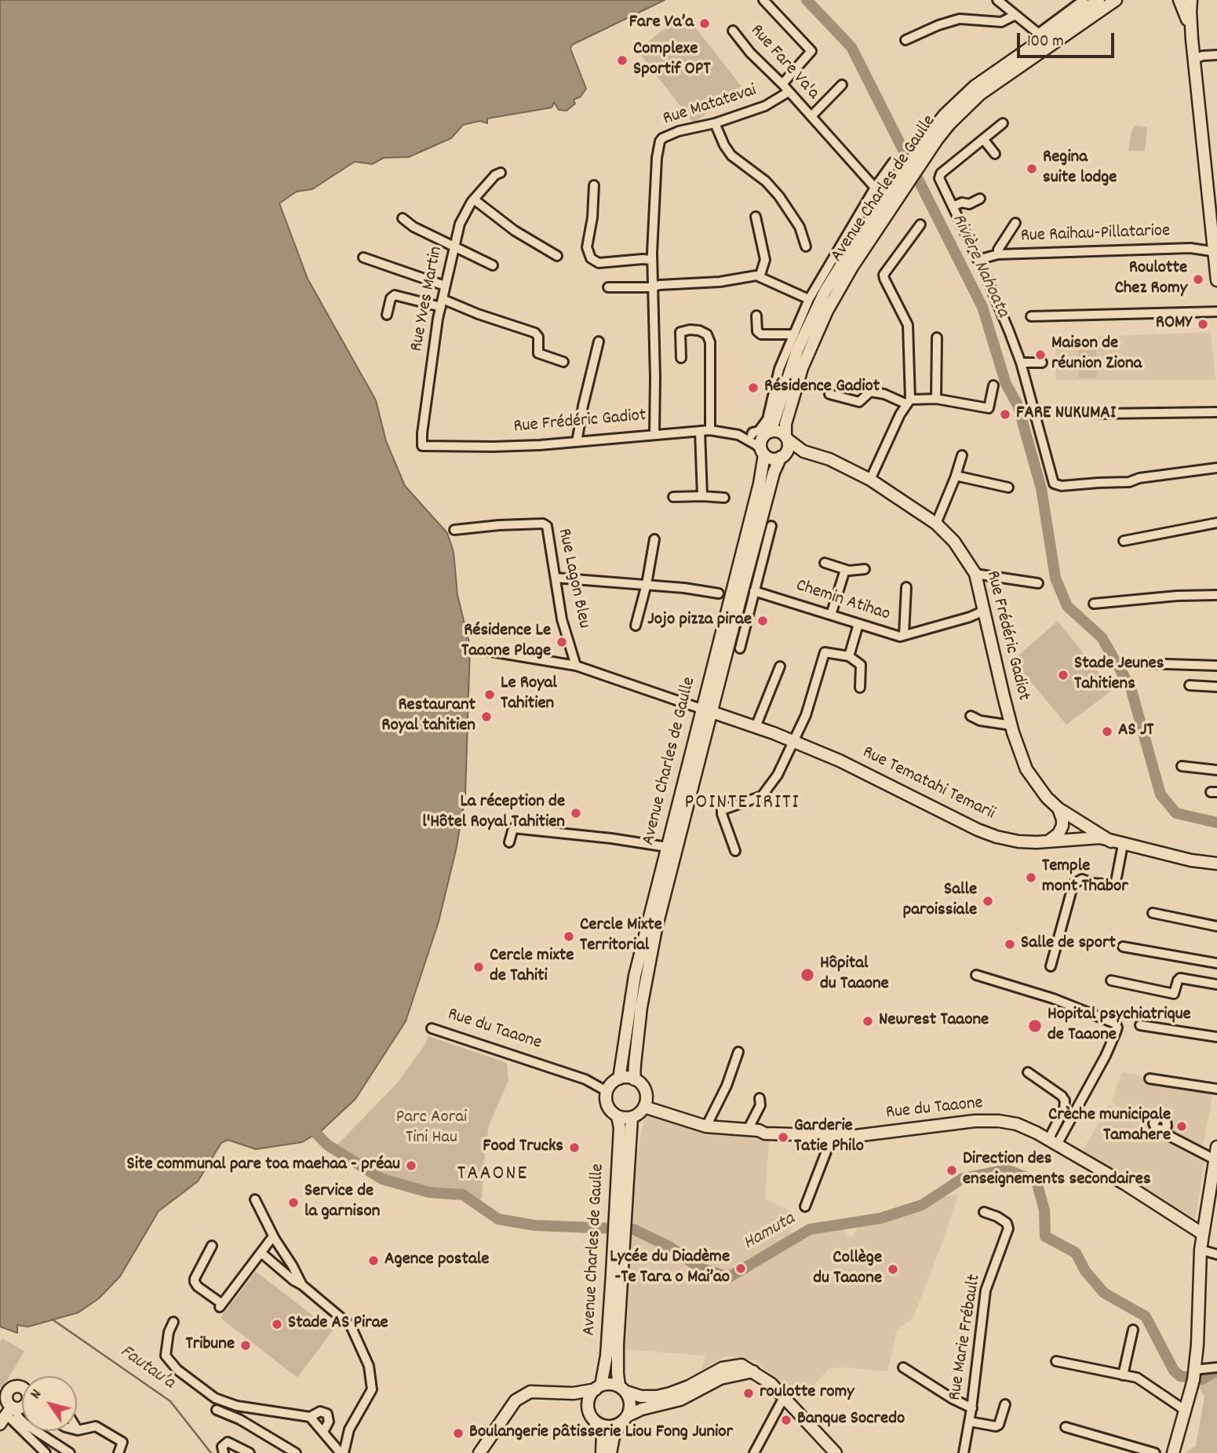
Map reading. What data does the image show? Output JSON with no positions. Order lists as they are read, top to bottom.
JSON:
{
  "streets": {
    "main road": [
      "Avenue Charles de Gaulle",
      "Rue Frédéric Gadiot",
      "Rue Tematahi Temarii",
      "Rue du Taaone"
    ],
    "street": [
      "Rue Fare Va'a",
      "Rue Matatevai",
      "Rue Raihau-Pillatarioe",
      "Rue Yves Martin",
      "Rue Lagon Bleu",
      "Chemin Atihao",
      "Rue Marie Frébault"
    ]
  },
  "crossings": [
    ["Rue Fare Va'a", "Rue Matatevai"],
    ["Rue Matatevai", "Rue Frédéric Gadiot"],
    ["Avenue Charles de Gaulle", "Rue Frédéric Gadiot"],
    ["Avenue Charles de Gaulle", "Rue Tematahi Temarii"],
    ["Avenue Charles de Gaulle", "Rue du Taaone"],
    ["Rue Yves Martin", "Rue Frédéric Gadiot"],
    ["Rue Frédéric Gadiot", "Chemin Atihao"],
    ["Rue Frédéric Gadiot", "Rue Tematahi Temarii"],
    ["Rue Lagon Bleu", "Rue Tematahi Temarii"]
  ],
  "districts": ["POINTE IRITI", "TAAONE"],
  "water": ["Rivière Nahoata", "Hamuta", "Fautau’a"],
  "parks": ["Parc Aorai Tini Hau"],
  "places": [
    "Fare Va’a",
    "Complexe Sportif OPT",
    "Regina suite lodge",
    "Roulotte Chez Romy",
    "ROMY",
    "Maison de réunion Ziona",
    "Résidence Gadiot",
    "FARE NUKUMAI",
    "Jojo pizza pirae",
    "Résidence Le Taaone Plage",
    "Stade Jeunes Tahitiens",
    "Le Royal Tahitien",
    "Restaurant Royal tahitien",
    "AS JT",
    "La réception de l'Hôtel Royal Tahitien",
    "Temple mont Thabor",
    "Salle paroissiale",
    "Cercle Mixte Territorial",
    "Salle de sport",
    "Cercle mixte de Tahiti",
    "Hôpital du Taaone",
    "Newrest Taaone",
    "Hopital psychiatrique de Taaone",
    "Crèche municipale Tamahere",
    "Garderie Tatie Philo",
    "Food Trucks",
    "Site communal pare toa maehaa - préau",
    "Direction des enseignements secondaires",
    "Service de la garnison",
    "Agence postale",
    "Lycée du Diadème -Te Tara o Mai’ao",
    "Collège du Taaone",
    "Stade AS Pirae",
    "Tribune",
    "roulotte romy",
    "Banque Socredo",
    "Boulangerie pâtisserie Liou Fong Junior"
  ],
  "scale_bar": "100 m",
  "north": "top left"
}
